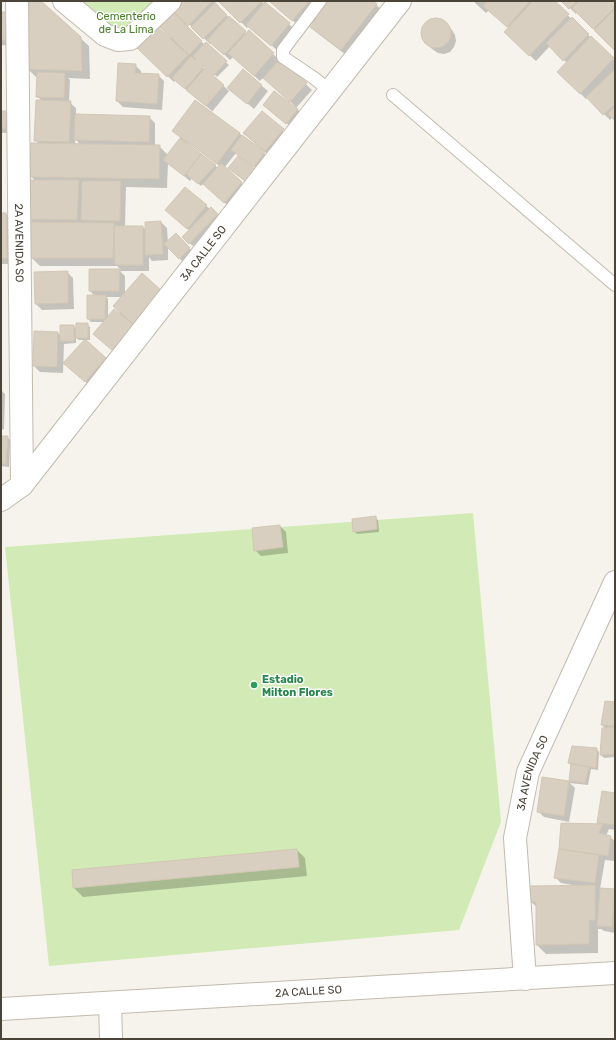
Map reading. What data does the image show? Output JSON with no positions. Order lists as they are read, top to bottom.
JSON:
{
  "streets": {
    "street": [
      "2A AVENIDA SO",
      "3A CALLE SO",
      "3A AVENIDA SO",
      "2A CALLE SO"
    ]
  },
  "crossings": [
    ["2A AVENIDA SO", "3A CALLE SO"],
    ["3A AVENIDA SO", "2A CALLE SO"]
  ],
  "parks": ["Cementerio de La Lima"],
  "places": ["Estadio Milton Flores"]
}
